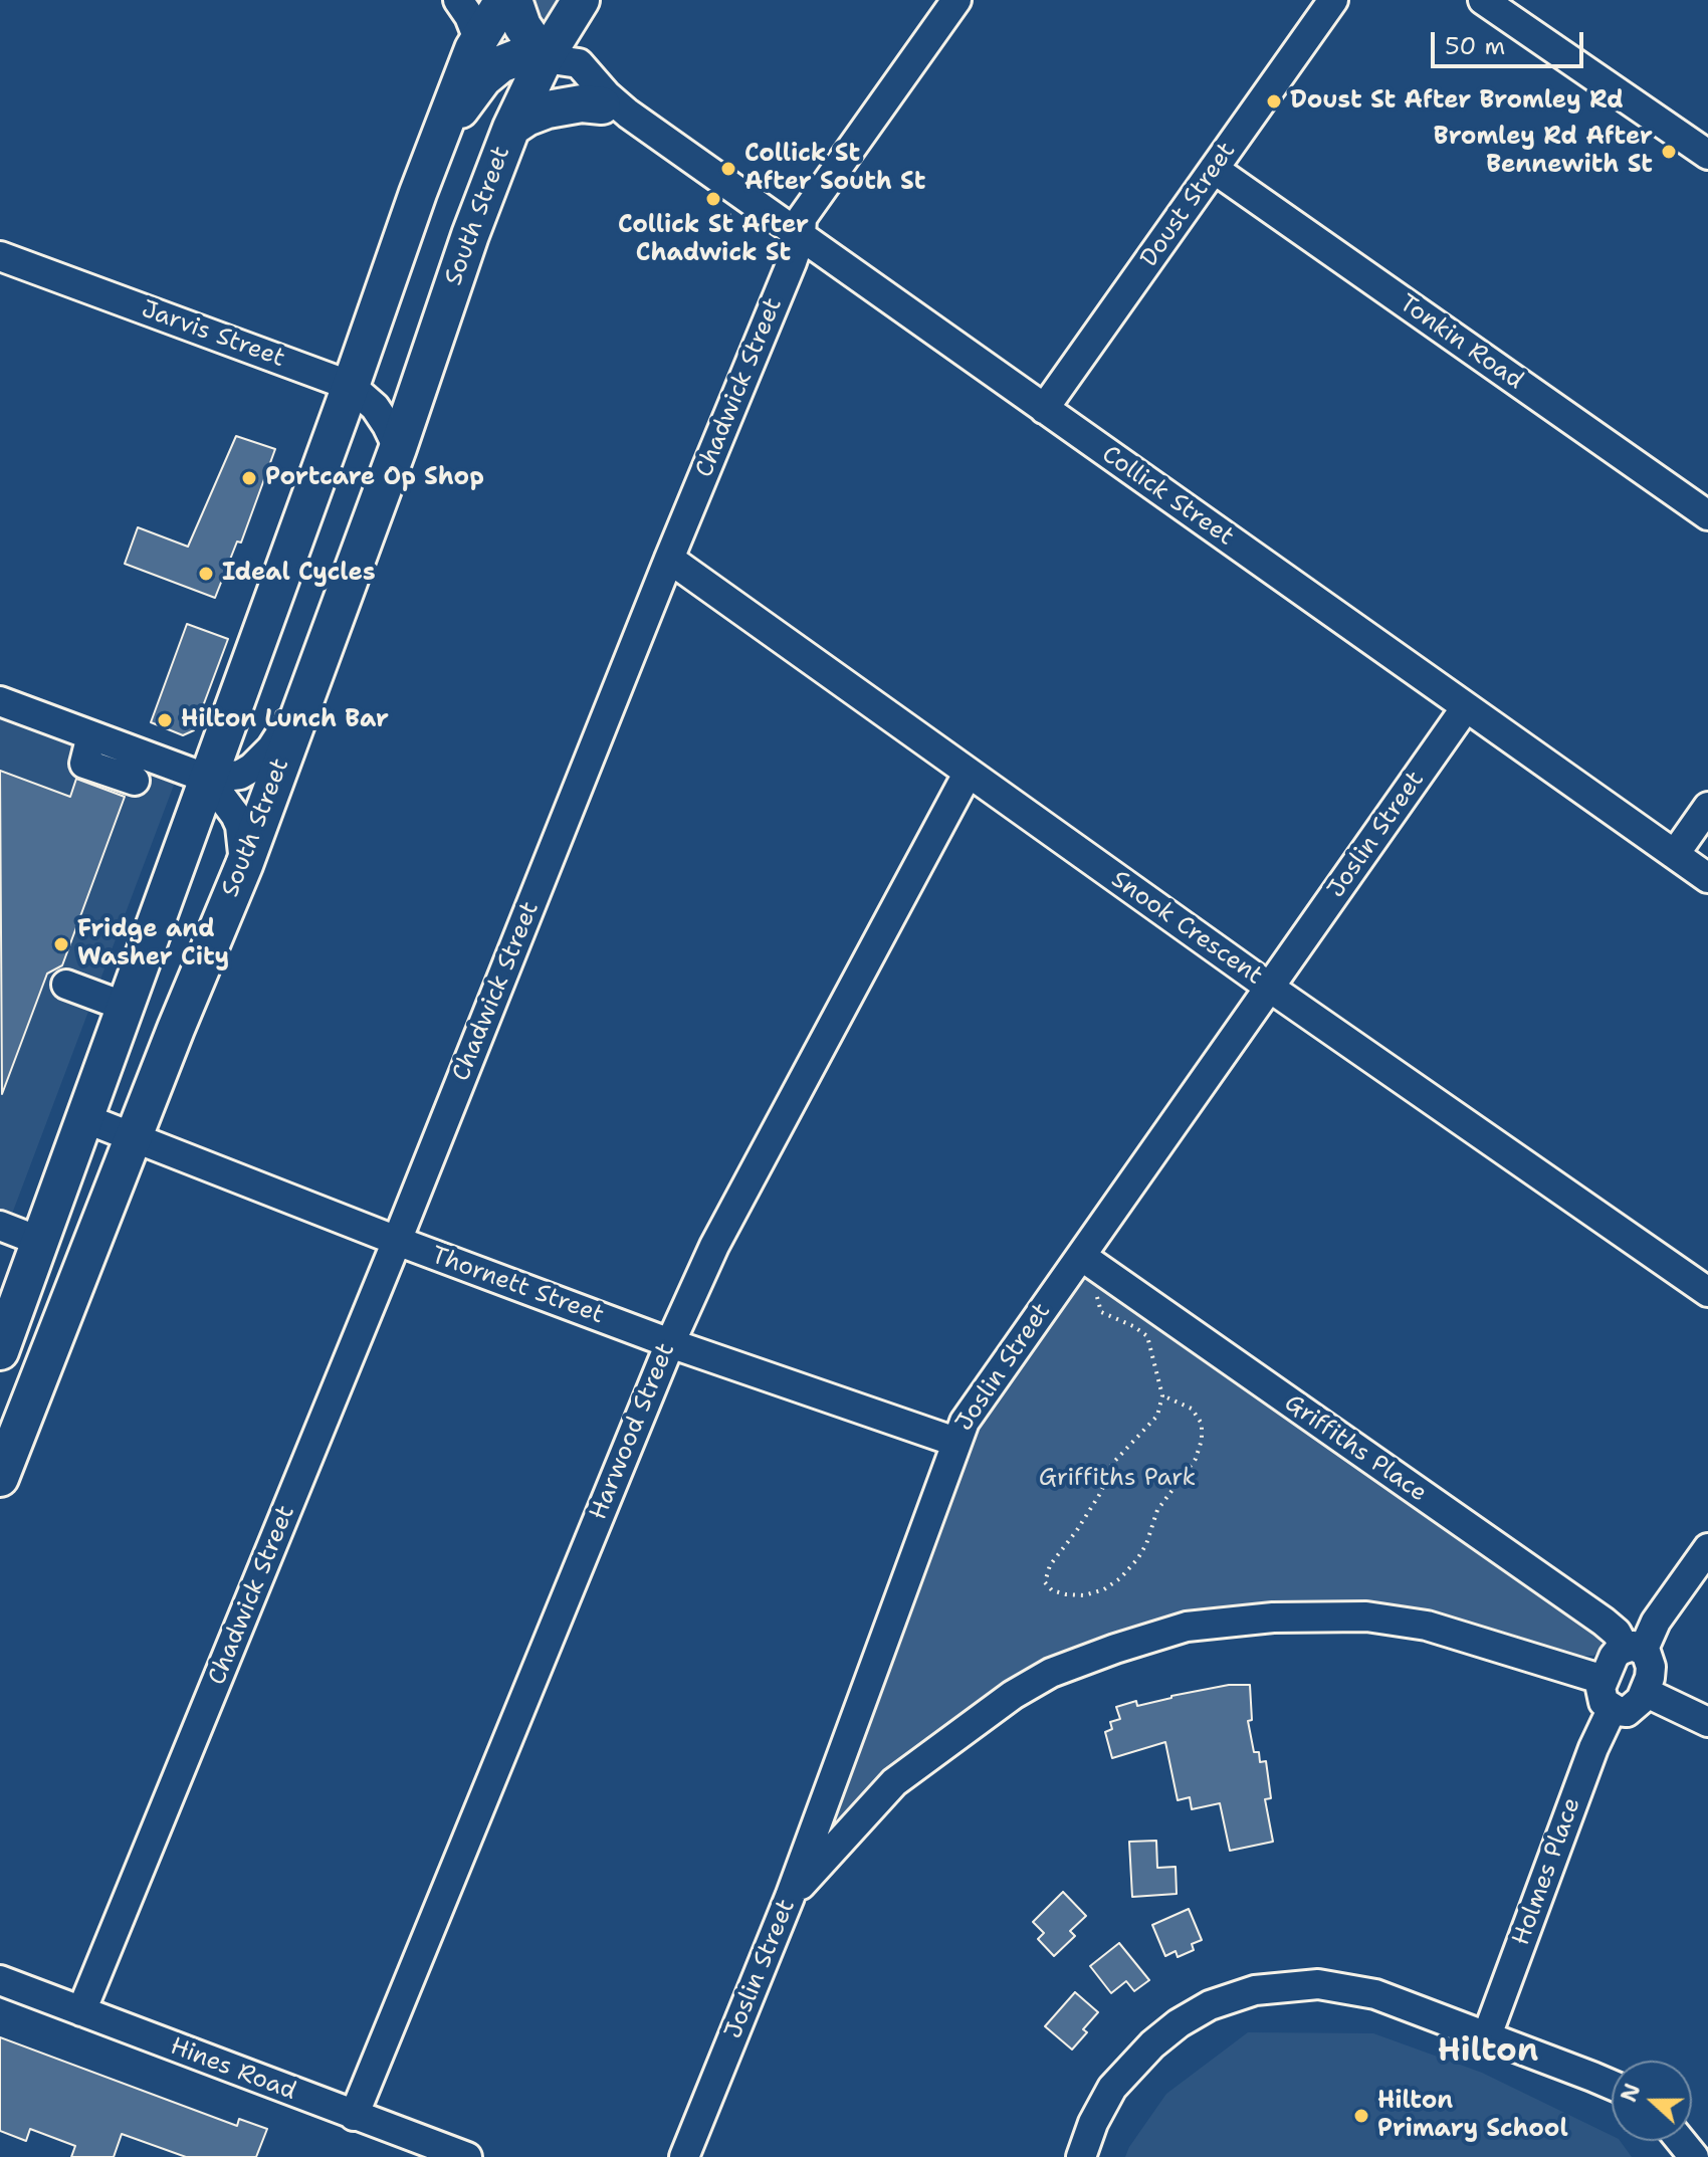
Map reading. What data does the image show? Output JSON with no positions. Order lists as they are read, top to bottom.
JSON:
{
  "streets": {
    "main road": ["South Street"],
    "street": [
      "Doust Street",
      "Jarvis Street",
      "Tonkin Road",
      "Chadwick Street",
      "Collick Street",
      "Joslin Street",
      "Snook Crescent",
      "Thornett Street",
      "Harwood Street",
      "Griffiths Place",
      "Holmes Place",
      "Hines Road"
    ]
  },
  "crossings": [
    ["Doust Street", "Tonkin Road"],
    ["Doust Street", "Collick Street"],
    ["South Street", "Jarvis Street"],
    ["South Street", "Collick Street"],
    ["South Street", "Thornett Street"],
    ["Chadwick Street", "Collick Street"],
    ["Chadwick Street", "Snook Crescent"],
    ["Chadwick Street", "Thornett Street"],
    ["Chadwick Street", "Hines Road"],
    ["Collick Street", "Joslin Street"],
    ["Joslin Street", "Snook Crescent"],
    ["Joslin Street", "Thornett Street"],
    ["Joslin Street", "Griffiths Place"],
    ["Snook Crescent", "Harwood Street"],
    ["Thornett Street", "Harwood Street"],
    ["Harwood Street", "Hines Road"],
    ["Griffiths Place", "Holmes Place"]
  ],
  "districts": ["Hilton"],
  "parks": ["Griffiths Park"],
  "places": [
    "Doust St After Bromley Rd",
    "Bromley Rd After Bennewith St",
    "Collick St After South St",
    "Collick St After Chadwick St",
    "Portcare Op Shop",
    "Ideal Cycles",
    "Hilton Lunch Bar",
    "Fridge and Washer City",
    "Hilton Primary School"
  ],
  "scale_bar": "50 m",
  "north": "left"
}
